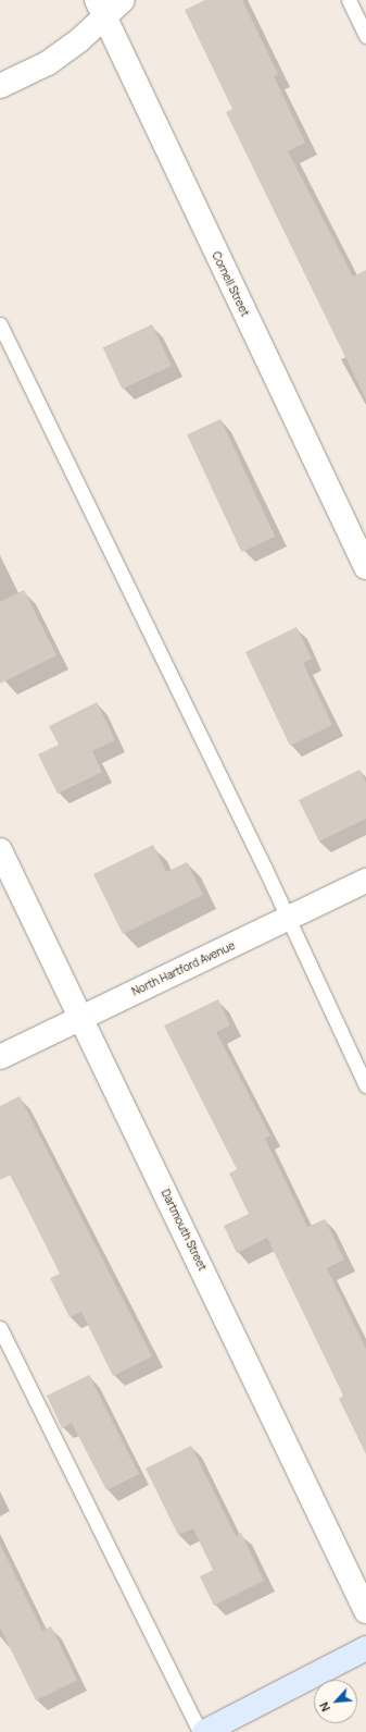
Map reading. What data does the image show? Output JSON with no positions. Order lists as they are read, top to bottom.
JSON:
{
  "streets": {
    "street": ["Cornell Street", "North Hartford Avenue", "Dartmouth Street"]
  },
  "crossings": [
    ["North Hartford Avenue", "Dartmouth Street"]
  ],
  "north": "bottom left"
}
